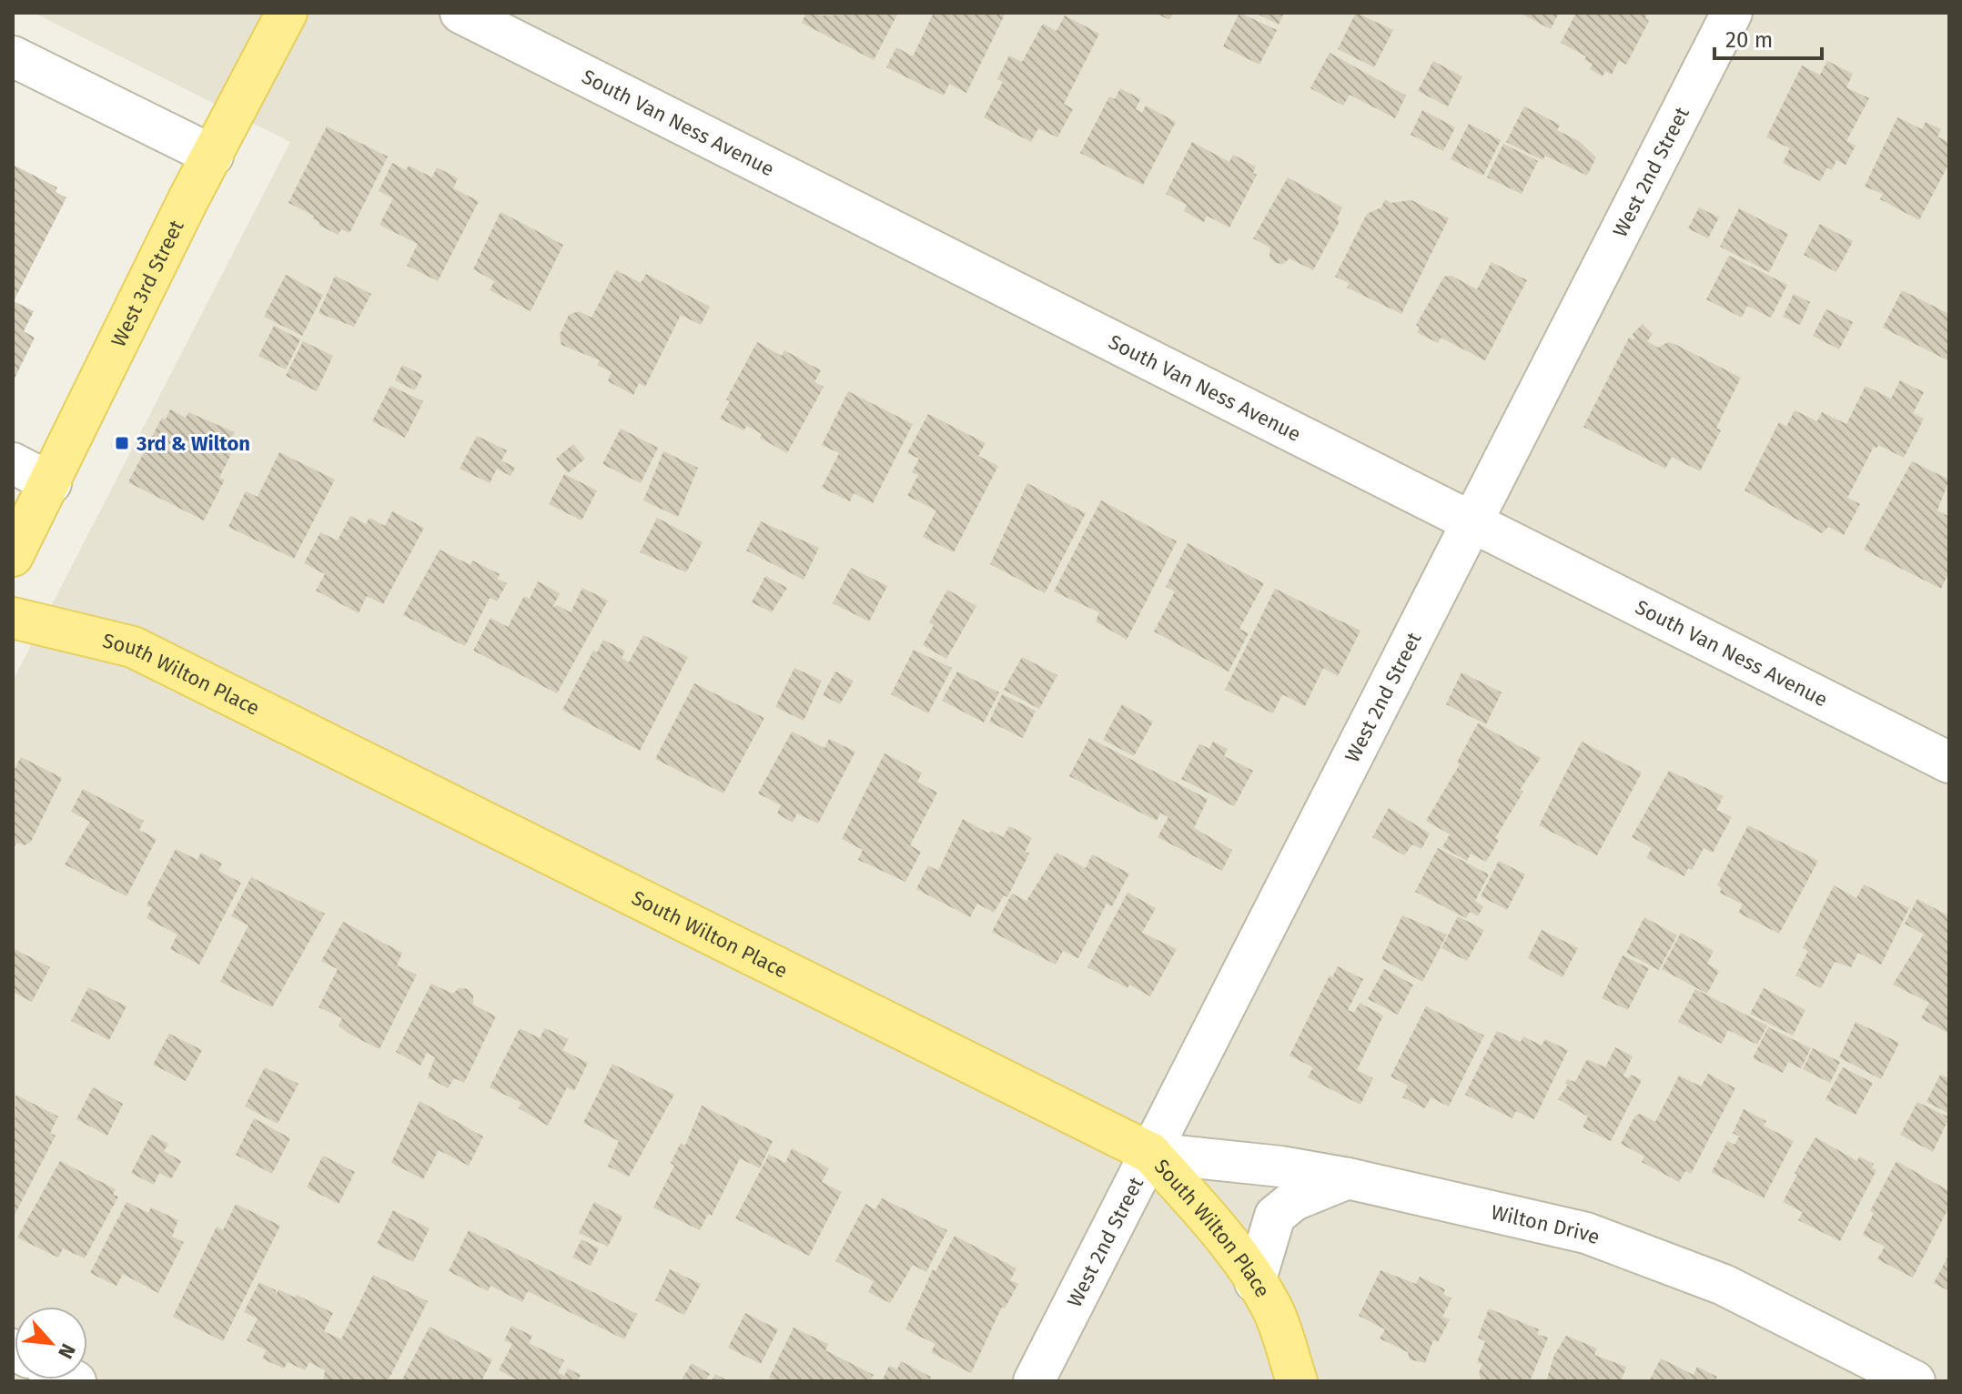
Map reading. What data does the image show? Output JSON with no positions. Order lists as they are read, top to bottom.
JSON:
{
  "streets": {
    "main road": ["West 3rd Street", "South Wilton Place"],
    "street": ["South Van Ness Avenue", "West 2nd Street", "Wilton Drive"]
  },
  "crossings": [
    ["South Van Ness Avenue", "West 2nd Street"],
    ["West 2nd Street", "South Wilton Place"],
    ["West 2nd Street", "Wilton Drive"],
    ["South Wilton Place", "Wilton Drive"]
  ],
  "places": {
    "transit": ["3rd & Wilton"]
  },
  "scale_bar": "20 m",
  "north": "bottom right"
}
